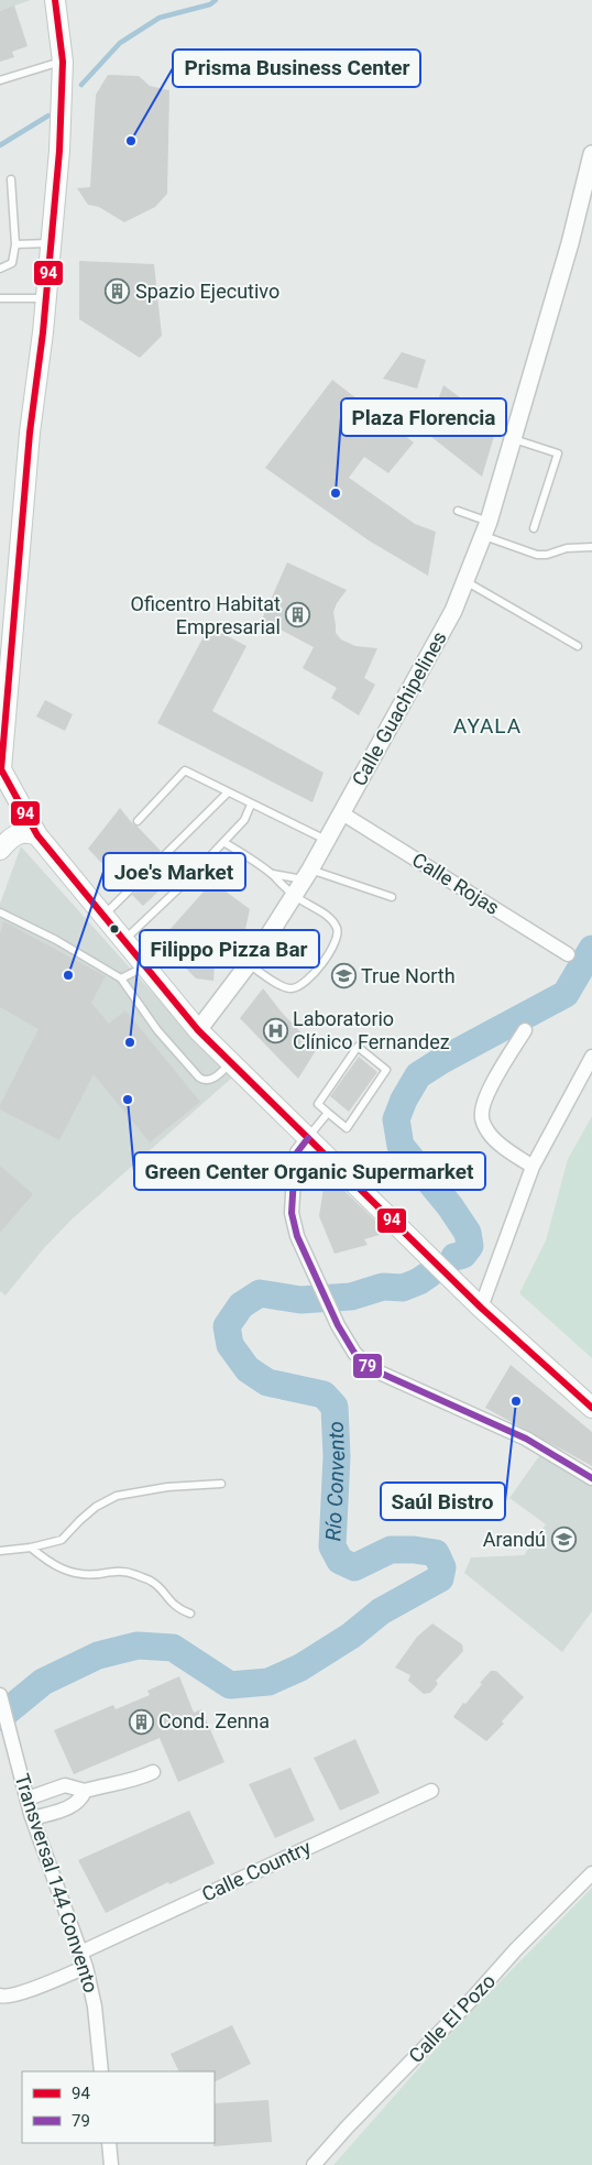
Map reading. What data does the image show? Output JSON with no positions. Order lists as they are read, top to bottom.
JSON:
{
  "streets": {
    "street": [
      "Calle Guachipelines",
      "Calle Rojas",
      "Calle Country",
      "Transversal 144 Convento",
      "Calle El Pozo"
    ]
  },
  "crossings": [
    ["Calle Guachipelines", "Calle Rojas"],
    ["Calle Country", "Transversal 144 Convento"]
  ],
  "districts": ["AYALA"],
  "water": ["Río Convento"],
  "places": {
    "other": [
      "Prisma Business Center",
      "Plaza Florencia",
      "Joe's Market",
      "Filippo Pizza Bar",
      "Green Center Organic Supermarket",
      "Saúl Bistro"
    ],
    "building": ["Spazio Ejecutivo", "Oficentro Habitat Empresarial", "Cond. Zenna"],
    "school or university": ["True North", "Arandú"],
    "hospital": ["Laboratorio Clínico Fernandez"]
  },
  "lines": ["transit line 94", "transit line 79"],
  "legend": ["94", "79"]
}
